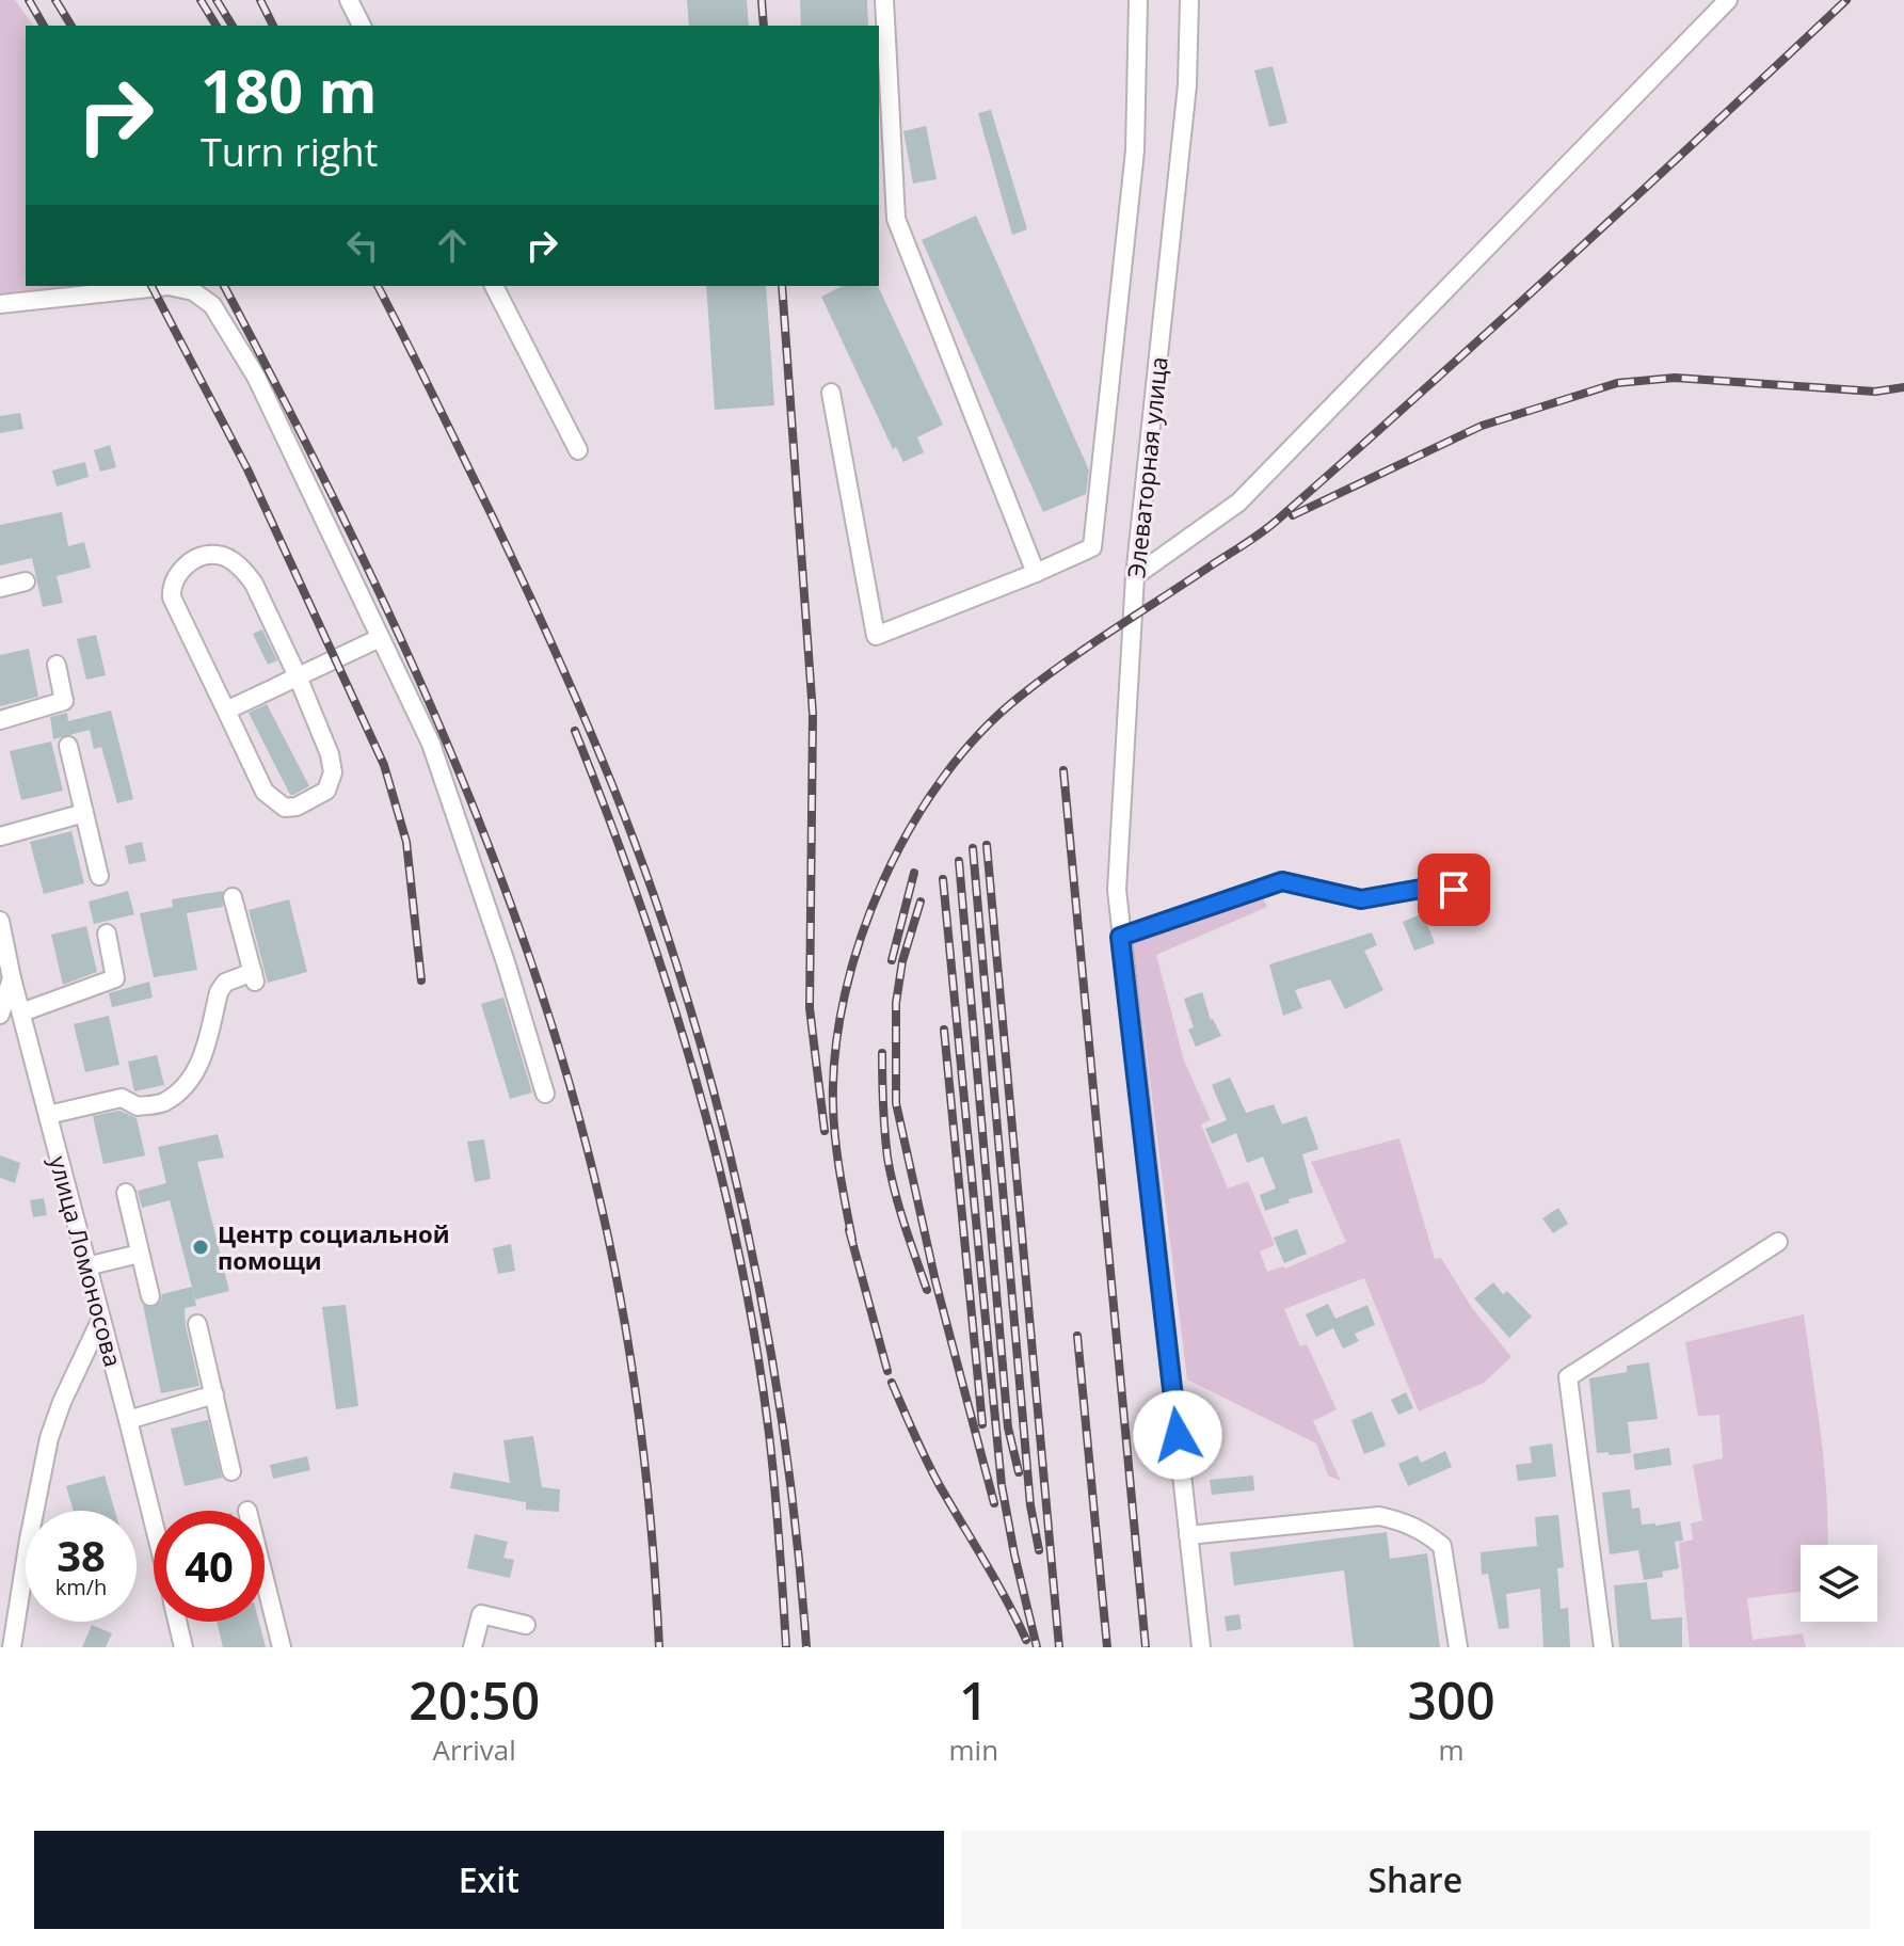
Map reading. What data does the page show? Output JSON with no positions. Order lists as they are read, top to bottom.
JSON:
{
  "streets": {
    "street": ["Элеваторная улица", "улица Ломоносова"]
  },
  "places": ["Центр социальной помощи"],
  "page": {
    "turn": ["180 m", "Turn right"],
    "speed": "38 km/h",
    "limit": "40",
    "eta": [
      "20:50",
      "Arrival",
      "1",
      "min",
      "300",
      "m"
    ],
    "buttons": ["Exit", "Share"]
  }
}
